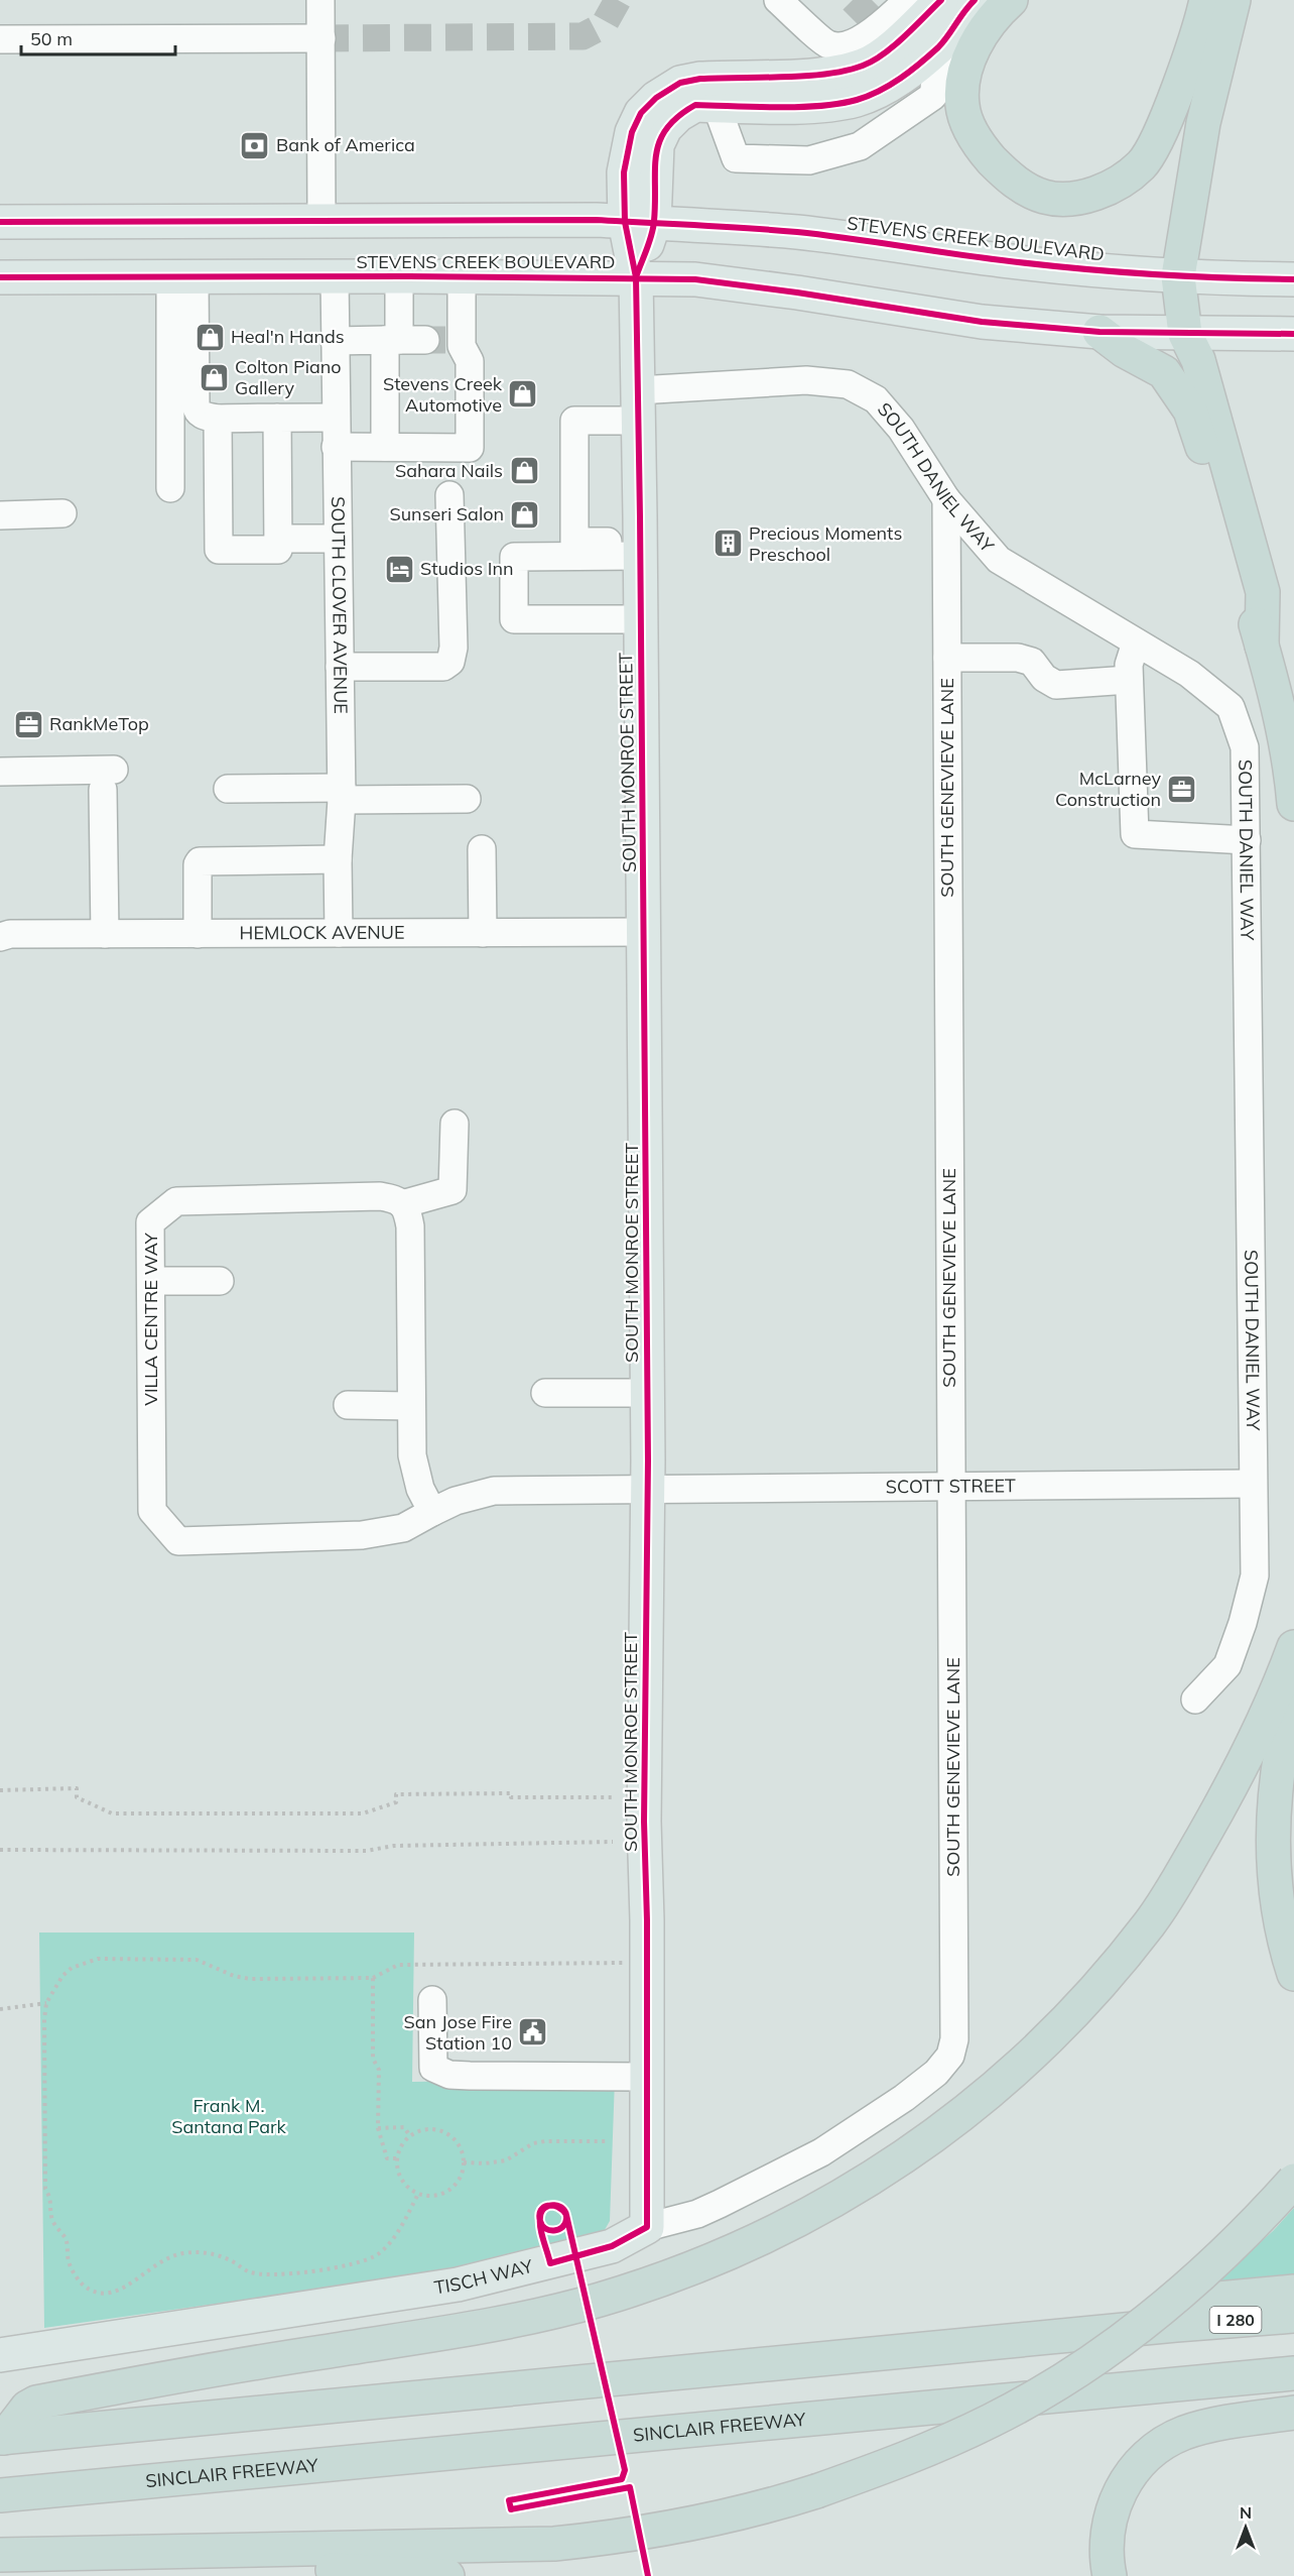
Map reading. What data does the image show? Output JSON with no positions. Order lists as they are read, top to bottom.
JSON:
{
  "streets": {
    "highway": ["I 280", "SINCLAIR FREEWAY"],
    "main road": ["STEVENS CREEK BOULEVARD", "SOUTH MONROE STREET", "TISCH WAY"],
    "street": [
      "SOUTH DANIEL WAY",
      "SOUTH CLOVER AVENUE",
      "SOUTH GENEVIEVE LANE",
      "HEMLOCK AVENUE",
      "VILLA CENTRE WAY",
      "SCOTT STREET"
    ]
  },
  "crossings": [
    ["STEVENS CREEK BOULEVARD", "SOUTH CLOVER AVENUE"],
    ["STEVENS CREEK BOULEVARD", "SOUTH MONROE STREET"],
    ["SOUTH DANIEL WAY", "SOUTH MONROE STREET"],
    ["SOUTH DANIEL WAY", "SOUTH GENEVIEVE LANE"],
    ["SOUTH DANIEL WAY", "SCOTT STREET"],
    ["SOUTH CLOVER AVENUE", "HEMLOCK AVENUE"],
    ["SOUTH MONROE STREET", "HEMLOCK AVENUE"],
    ["SOUTH MONROE STREET", "VILLA CENTRE WAY"],
    ["SOUTH MONROE STREET", "SCOTT STREET"],
    ["SOUTH MONROE STREET", "TISCH WAY"],
    ["SOUTH GENEVIEVE LANE", "SCOTT STREET"],
    ["SOUTH GENEVIEVE LANE", "TISCH WAY"],
    ["VILLA CENTRE WAY", "SCOTT STREET"]
  ],
  "parks": ["Frank M. Santana Park"],
  "places": {
    "bank": ["Bank of America"],
    "shop": [
      "Heal'n Hands",
      "Colton Piano Gallery",
      "Stevens Creek Automotive",
      "Sahara Nails",
      "Sunseri Salon"
    ],
    "building": ["Precious Moments Preschool"],
    "hotel": ["Studios Inn"],
    "office": ["RankMeTop", "McLarney Construction"],
    "public building": ["San Jose Fire Station 10"]
  },
  "scale_bar": "50 m",
  "north": "top"
}
